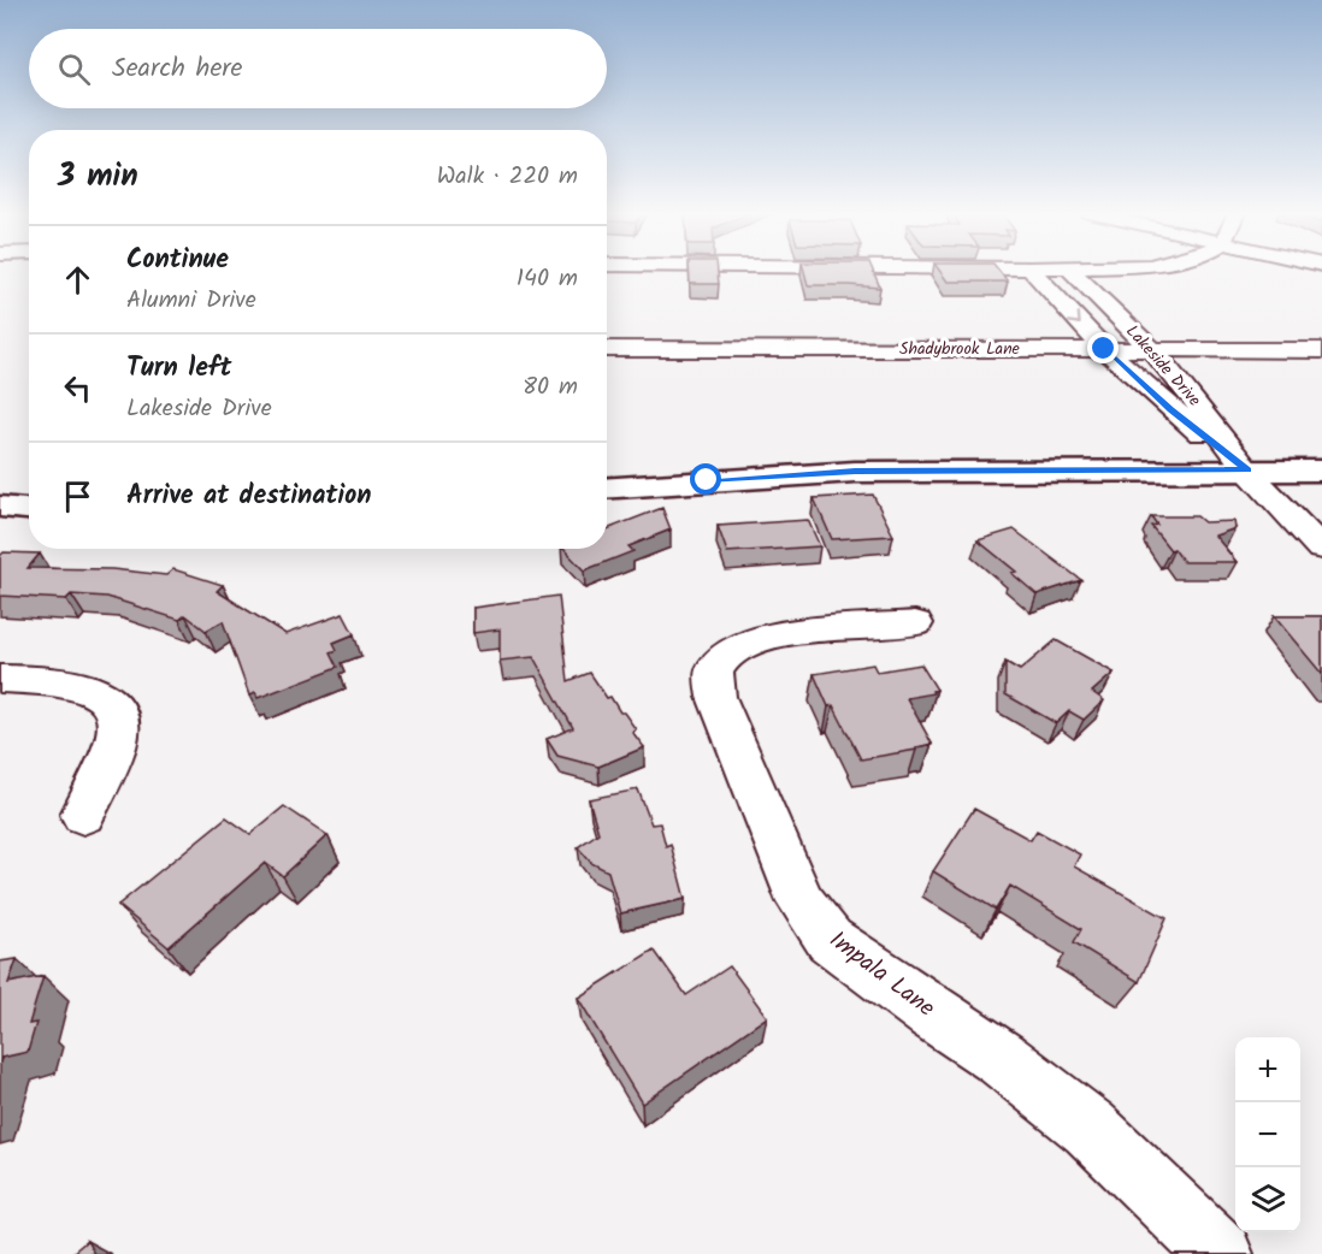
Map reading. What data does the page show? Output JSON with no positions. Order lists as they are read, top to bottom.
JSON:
{
  "streets": {
    "street": ["Shadybrook Lane", "Lakeside Drive", "Impala Lane"]
  },
  "crossings": [
    ["Shadybrook Lane", "Lakeside Drive"]
  ],
  "page": {
    "search": "Search here",
    "heading": ["3 min", "Walk · 220 m"],
    "list": [
      ["Continue", "Alumni Drive", "140 m"],
      ["Turn left", "Lakeside Drive", "80 m"],
      "Arrive at destination"
    ],
    "map_buttons": ["+", "−"]
  }
}
